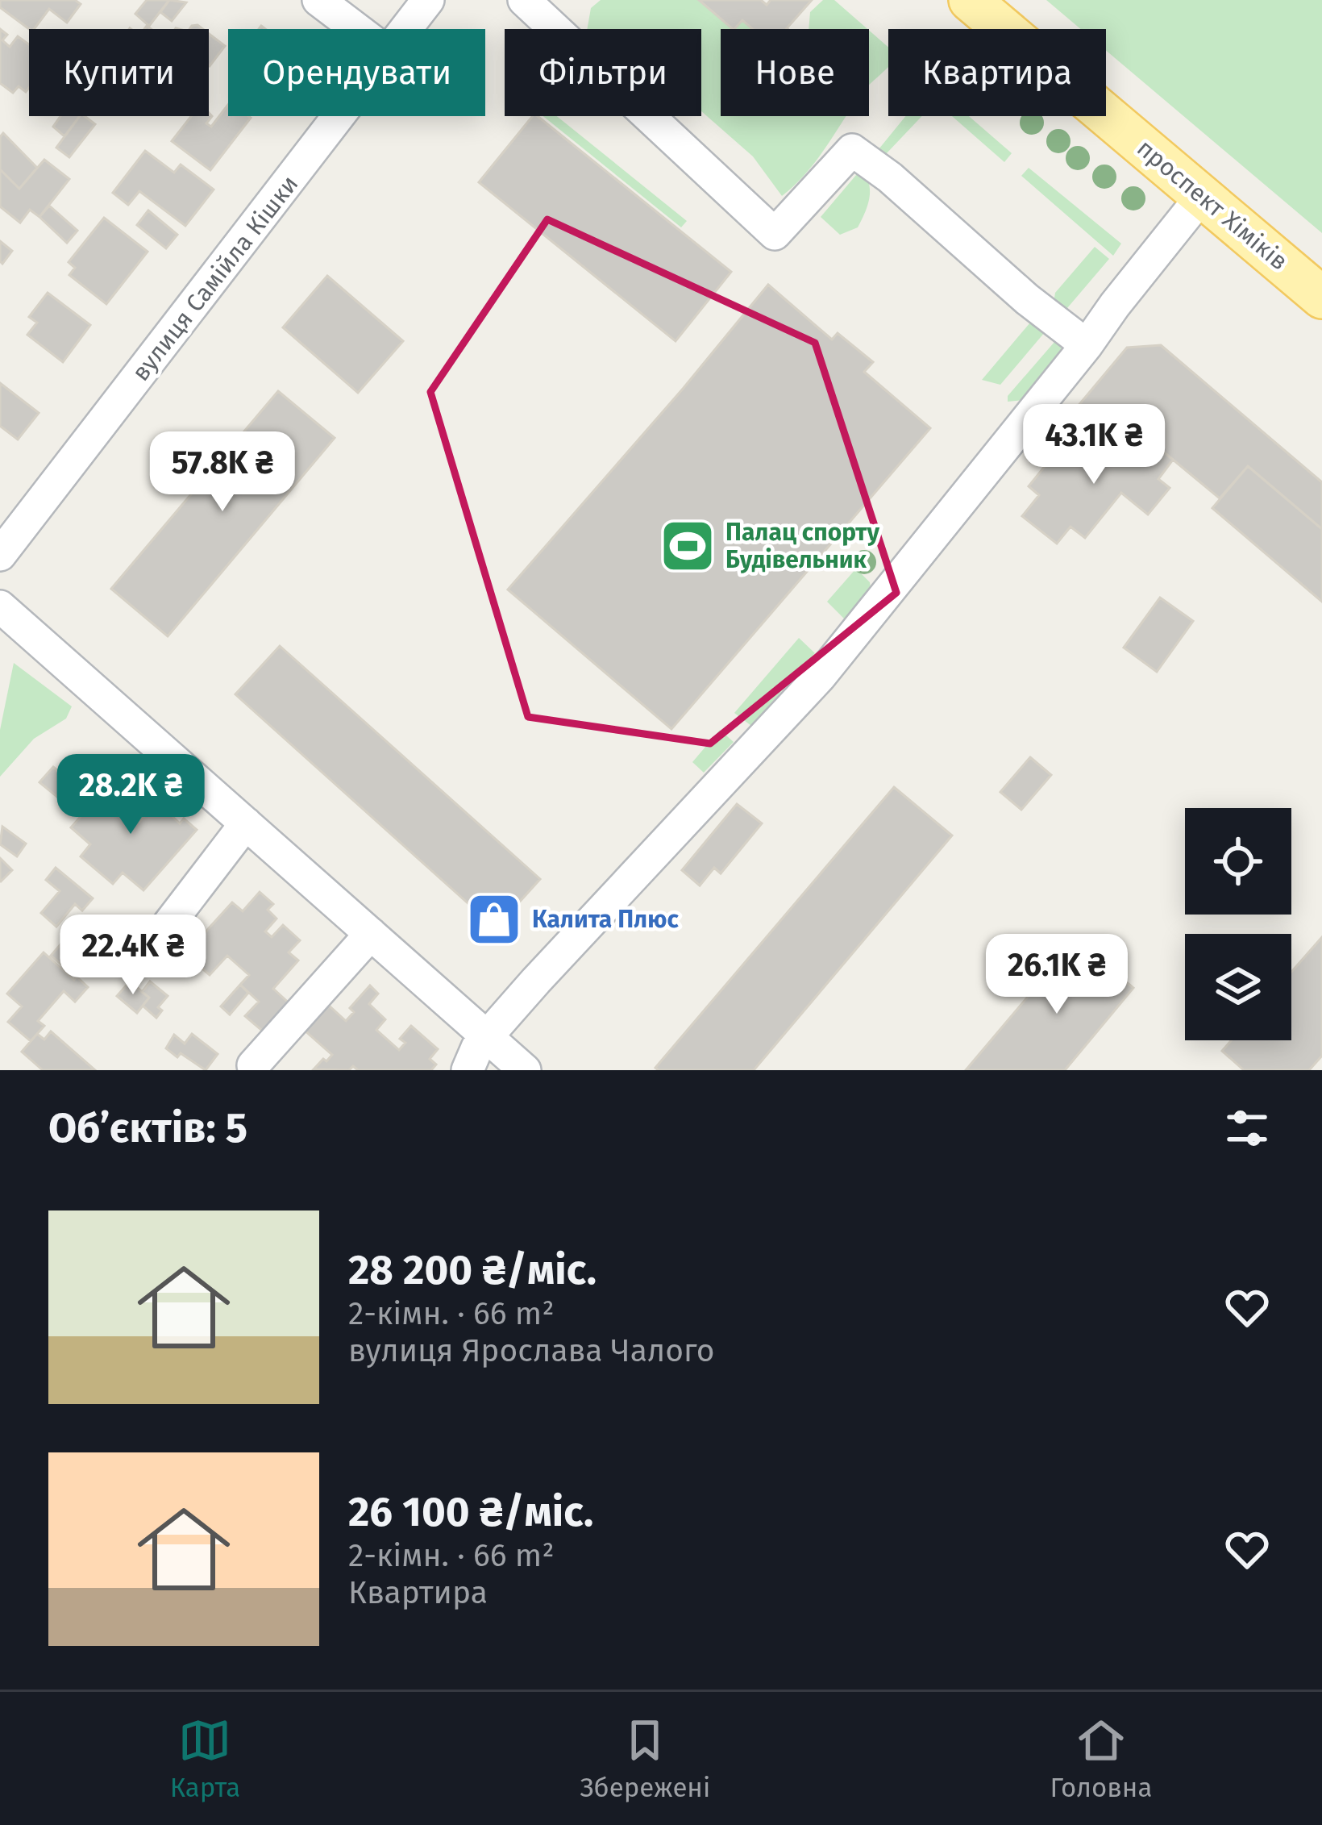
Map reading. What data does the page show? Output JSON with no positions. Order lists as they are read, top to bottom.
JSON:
{
  "streets": {
    "main road": ["проспект Хіміків"],
    "street": ["вулиця Самійла Кішки"]
  },
  "places": {
    "sports": ["Палац спорту Будівельник"],
    "shop": ["Калита Плюс"]
  },
  "page": {
    "chip": [
      "Купити",
      "Орендувати",
      "Фільтри",
      "Нове",
      "Квартира"
    ],
    "price": [
      "43.1K ₴",
      "57.8K ₴",
      "28.2K ₴",
      "22.4K ₴",
      "26.1K ₴"
    ],
    "heading": "Об’єктів: 5",
    "list": [
      {
        "name": "28 200 ₴/міс.",
        "note": "2-кімн. · 66 m² · вулиця Ярослава Чалого"
      },
      {
        "name": "26 100 ₴/міс.",
        "note": "2-кімн. · 66 m² · Квартира"
      }
    ],
    "tabs": ["Карта", "Збережені", "Головна"]
  }
}
